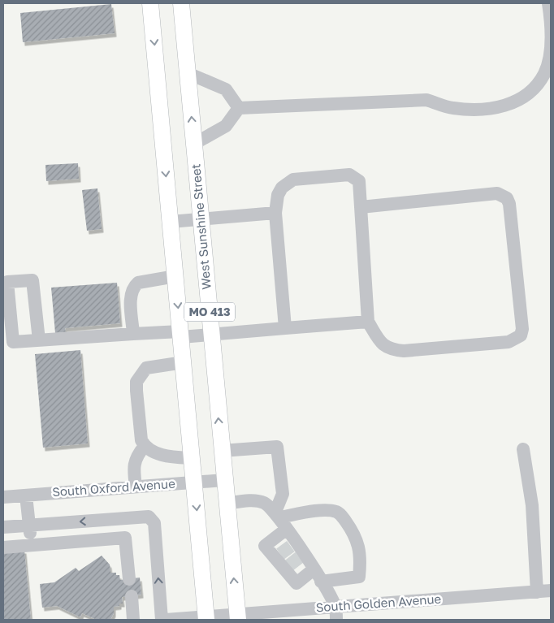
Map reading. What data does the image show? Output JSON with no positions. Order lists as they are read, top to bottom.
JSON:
{
  "streets": {
    "main road": ["West Sunshine Street", "MO 413"],
    "street": ["South Oxford Avenue", "South Golden Avenue"]
  },
  "crossings": [
    ["West Sunshine Street", "South Oxford Avenue"],
    ["West Sunshine Street", "South Golden Avenue"],
    ["MO 413", "South Oxford Avenue"],
    ["MO 413", "South Golden Avenue"]
  ]
}
